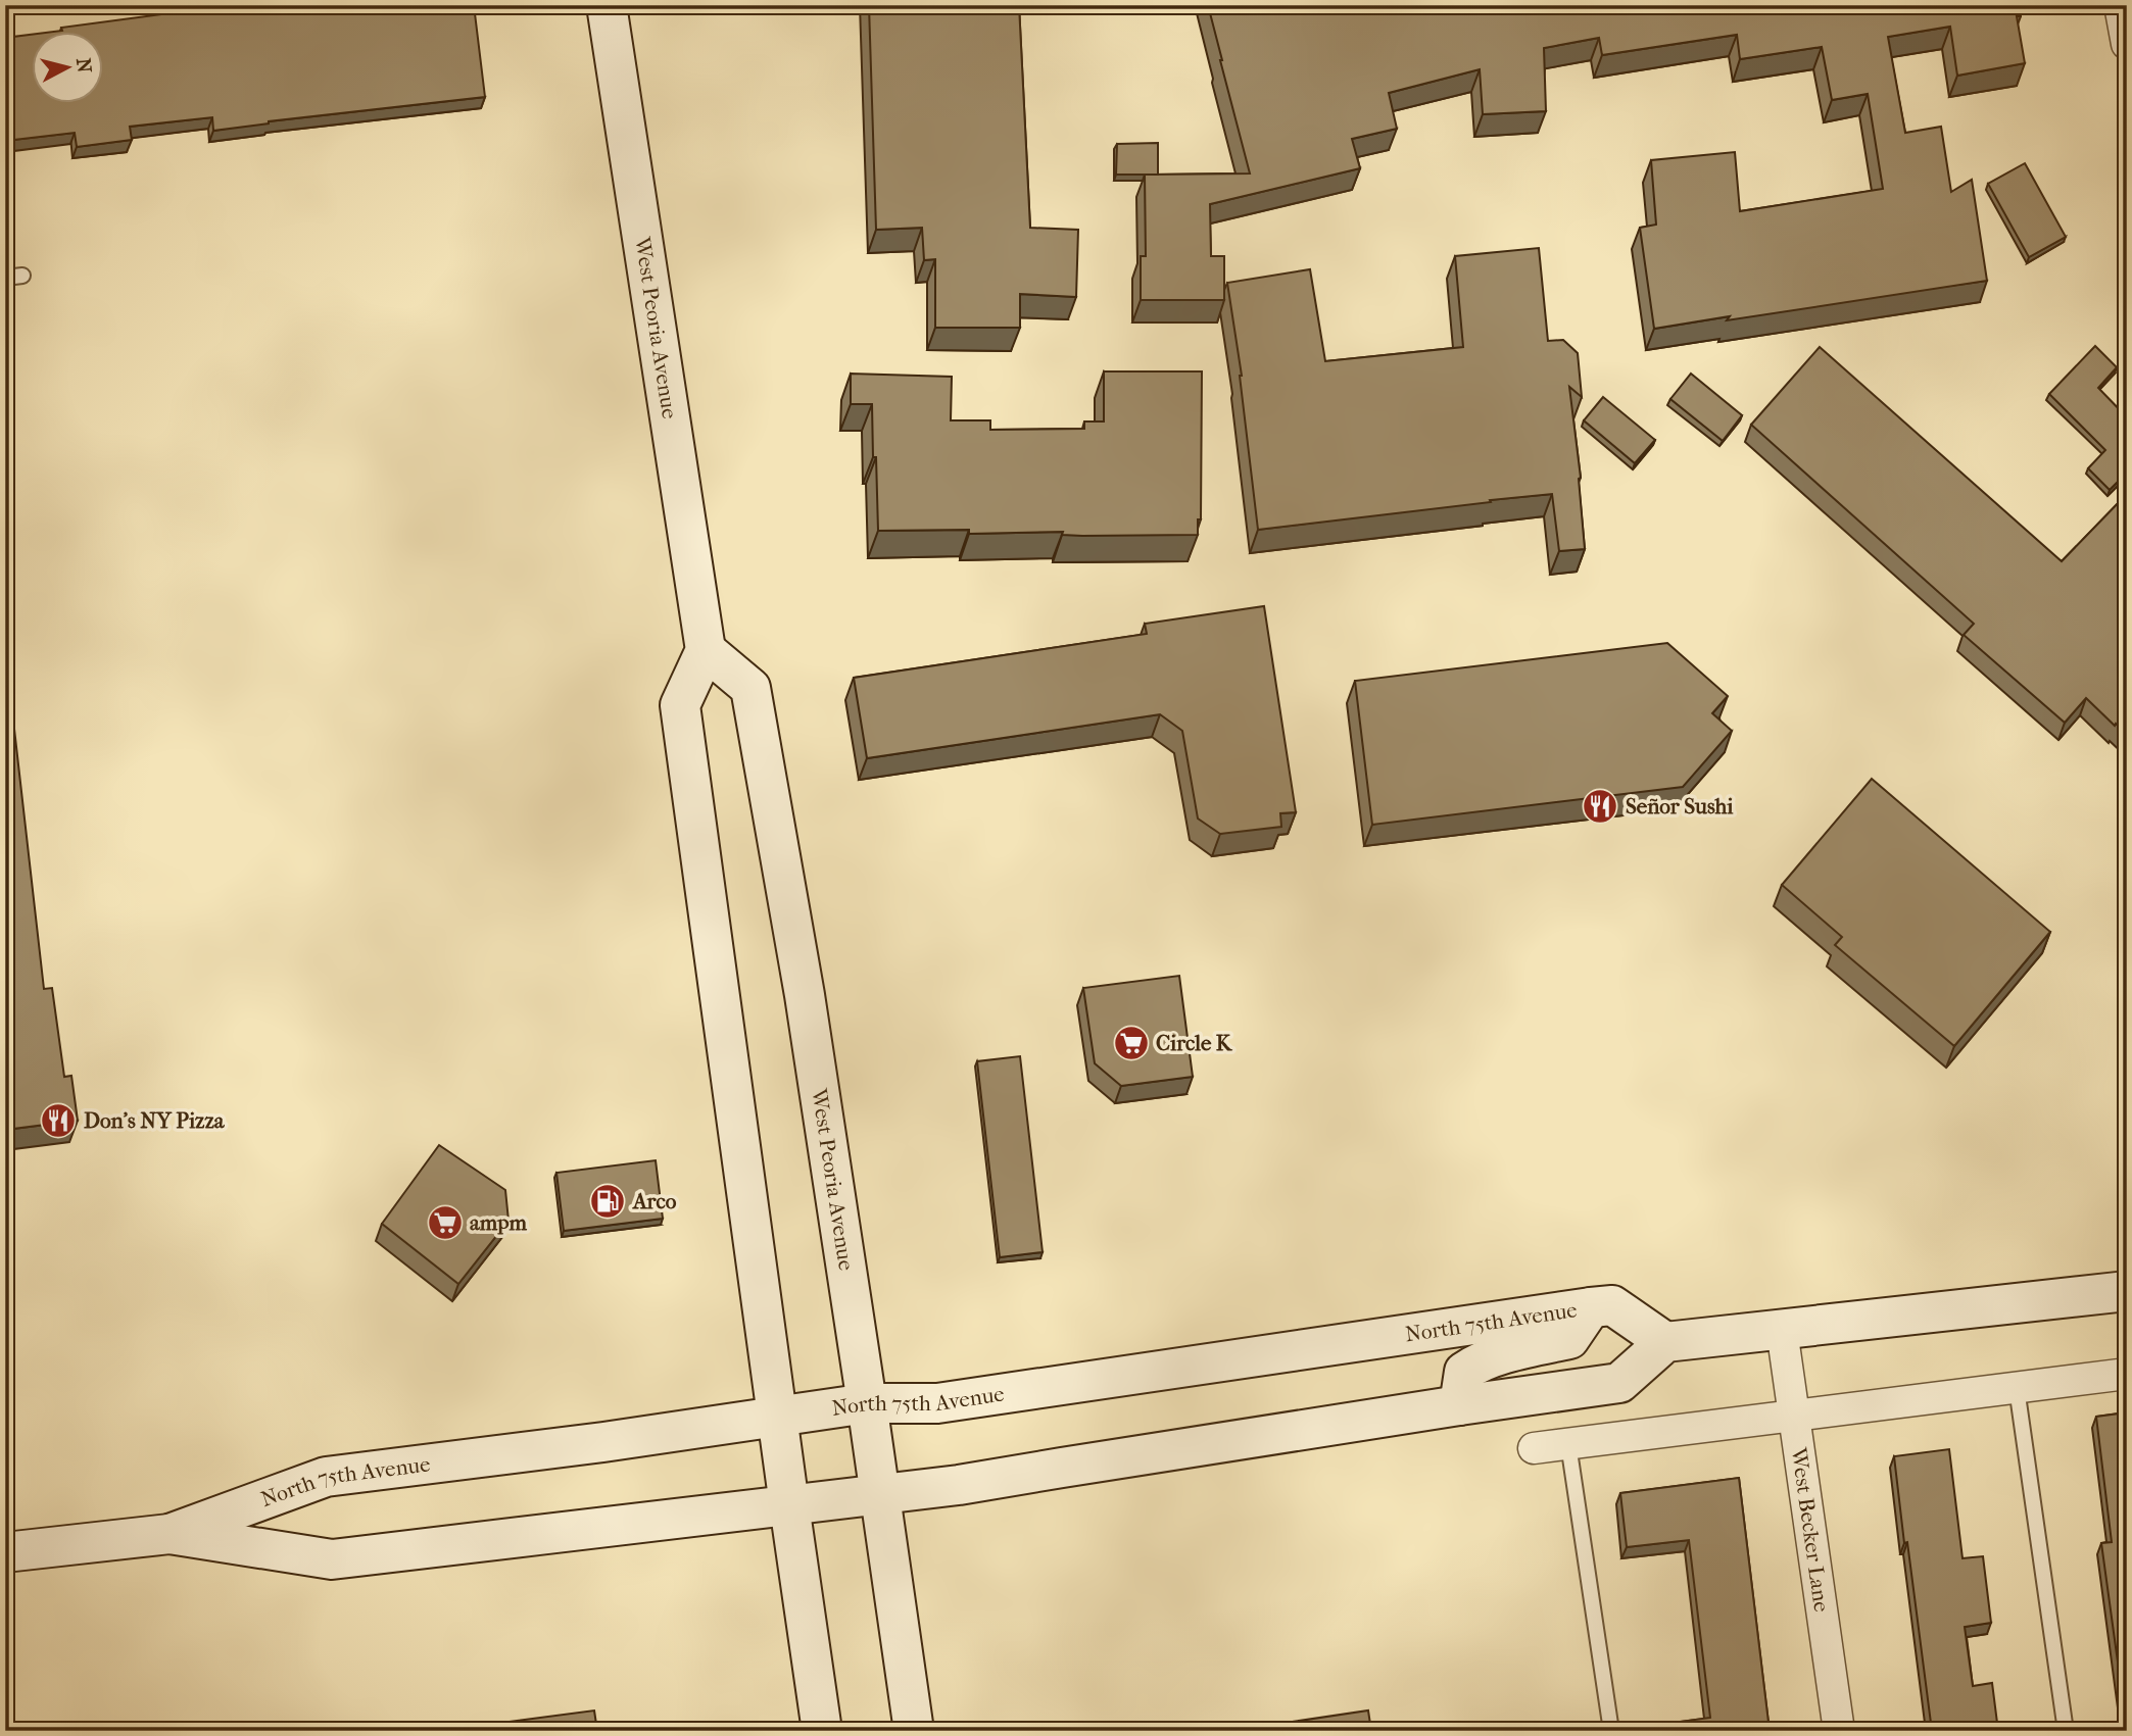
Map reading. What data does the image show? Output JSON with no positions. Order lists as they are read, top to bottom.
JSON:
{
  "streets": {
    "main road": ["West Peoria Avenue", "North 75th Avenue"],
    "street": ["West Becker Lane"]
  },
  "crossings": [
    ["West Peoria Avenue", "North 75th Avenue"]
  ],
  "places": {
    "restaurant": ["Señor Sushi", "Don's NY Pizza"],
    "supermarket": ["Circle K", "ampm"],
    "fuel station": ["Arco"]
  },
  "north": "right"
}
